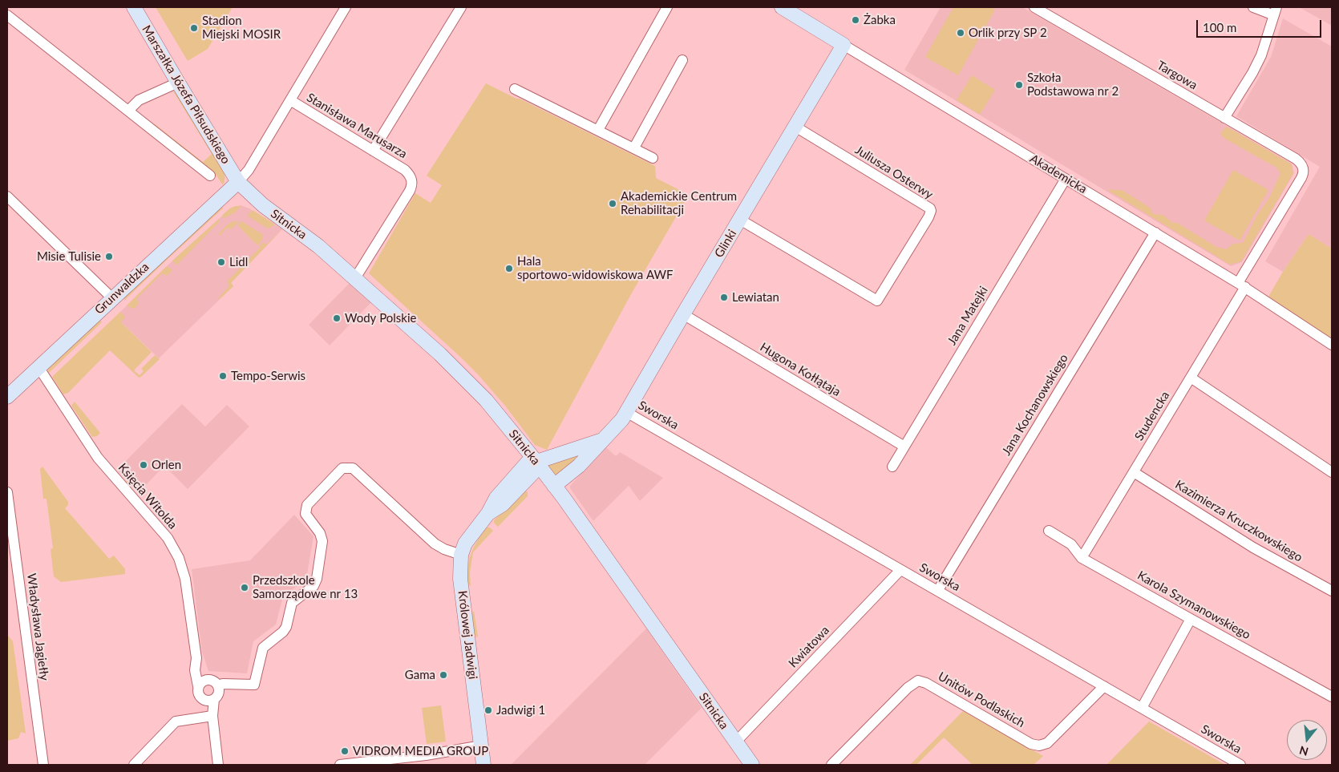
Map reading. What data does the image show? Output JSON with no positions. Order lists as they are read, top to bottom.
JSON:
{
  "streets": {
    "street": [
      "Targowa",
      "Marszałka Józefa Piłsudskiego",
      "Stanisława Marusarza",
      "Juliusza Osterwy",
      "Akademicka",
      "Sitnicka",
      "Glinki",
      "Grunwaldzka",
      "Jana Matejki",
      "Hugona Kołłątaja",
      "Jana Kochanowskiego",
      "Sworska",
      "Studencka",
      "Księcia Witolda",
      "Kazimierza Kruczkowskiego",
      "Karola Szymanowskiego",
      "Władysława Jagiełły",
      "Królowej Jadwigi",
      "Kwiatowa",
      "Unitów Podlaskich"
    ]
  },
  "crossings": [
    ["Targowa", "Studencka"],
    ["Marszałka Józefa Piłsudskiego", "Sitnicka"],
    ["Marszałka Józefa Piłsudskiego", "Grunwaldzka"],
    ["Stanisława Marusarza", "Sitnicka"],
    ["Juliusza Osterwy", "Glinki"],
    ["Akademicka", "Glinki"],
    ["Akademicka", "Jana Matejki"],
    ["Akademicka", "Jana Kochanowskiego"],
    ["Akademicka", "Studencka"],
    ["Sitnicka", "Glinki"],
    ["Sitnicka", "Grunwaldzka"],
    ["Sitnicka", "Królowej Jadwigi"],
    ["Sitnicka", "Kwiatowa"],
    ["Glinki", "Hugona Kołłątaja"],
    ["Glinki", "Sworska"],
    ["Grunwaldzka", "Księcia Witolda"],
    ["Jana Matejki", "Hugona Kołłątaja"],
    ["Jana Kochanowskiego", "Sworska"],
    ["Sworska", "Kwiatowa"],
    ["Sworska", "Unitów Podlaskich"],
    ["Studencka", "Kazimierza Kruczkowskiego"],
    ["Studencka", "Karola Szymanowskiego"]
  ],
  "places": [
    "Żabka",
    "Stadion Miejski MOSIR",
    "Orlik przy SP 2",
    "Szkoła Podstawowa nr 2",
    "Akademickie Centrum Rehabilitacji",
    "Misie Tulisie",
    "Lidl",
    "Hala sportowo-widowiskowa AWF",
    "Lewiatan",
    "Wody Polskie",
    "Tempo-Serwis",
    "Orlen",
    "Przedszkole Samorządowe nr 13",
    "Gama",
    "Jadwigi 1",
    "VIDROM MEDIA GROUP"
  ],
  "scale_bar": "100 m",
  "north": "bottom"
}
